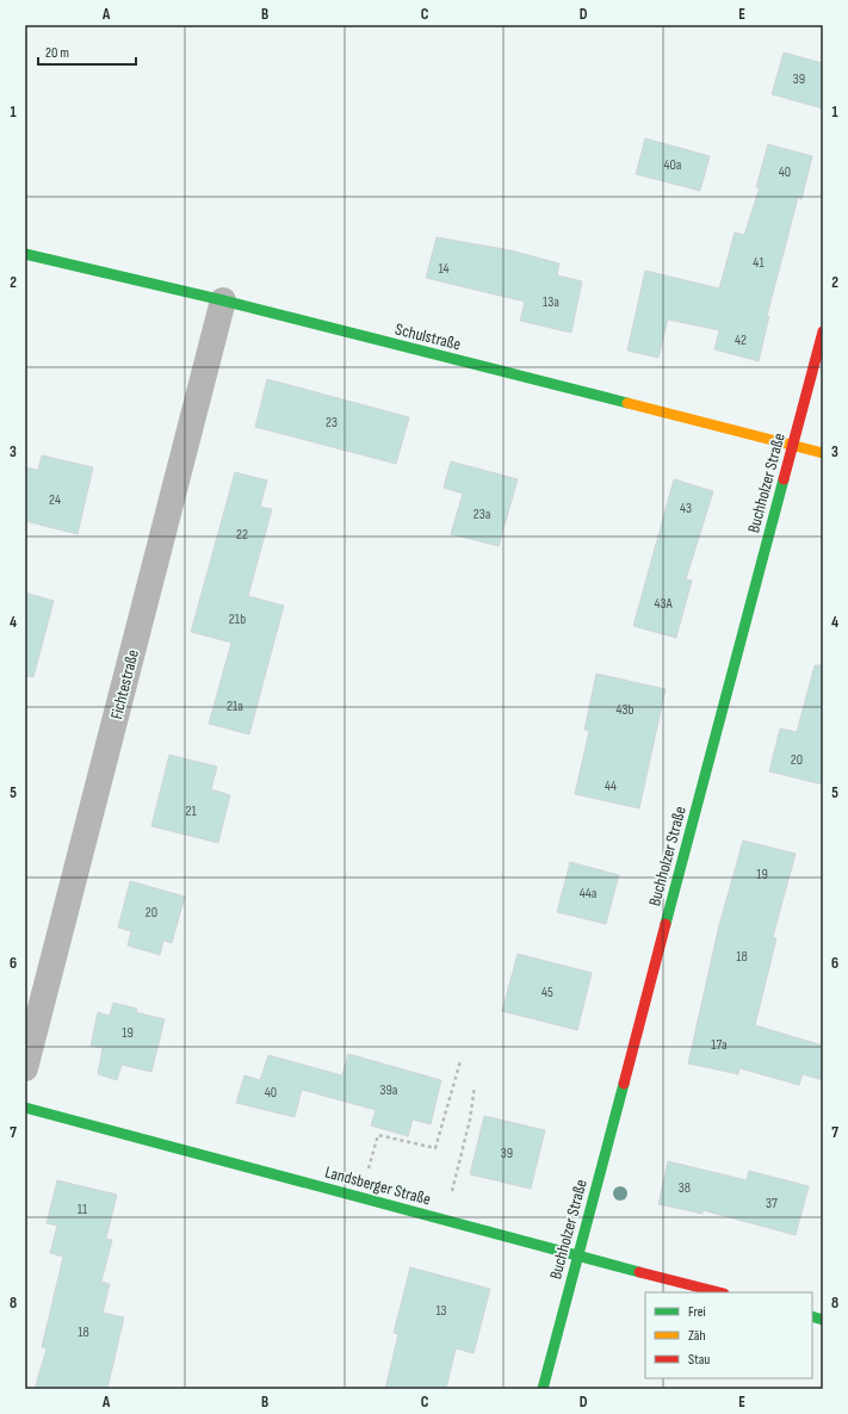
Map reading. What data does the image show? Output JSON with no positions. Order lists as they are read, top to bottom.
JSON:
{
  "streets": {
    "street": [
      "Schulstraße",
      "Buchholzer Straße",
      "Fichtestraße",
      "Landsberger Straße"
    ]
  },
  "crossings": [
    ["Schulstraße", "Buchholzer Straße"],
    ["Schulstraße", "Fichtestraße"],
    ["Buchholzer Straße", "Landsberger Straße"]
  ],
  "house_numbers": [
    "39",
    "40a",
    "40",
    "41",
    "14",
    "13a",
    "42",
    "23",
    "24",
    "43",
    "23a",
    "22",
    "43A",
    "21b",
    "21a",
    "43b",
    "20",
    "44",
    "21",
    "19",
    "44a",
    "20",
    "18",
    "45",
    "19",
    "17a",
    "39a",
    "40",
    "39",
    "38",
    "37",
    "11",
    "13",
    "18"
  ],
  "legend": ["Frei", "Zäh", "Stau"],
  "scale_bar": "20 m",
  "grid": {
    "columns": [
      "A",
      "B",
      "C",
      "D",
      "E"
    ],
    "rows": [
      "1",
      "2",
      "3",
      "4",
      "5",
      "6",
      "7",
      "8"
    ]
  }
}
